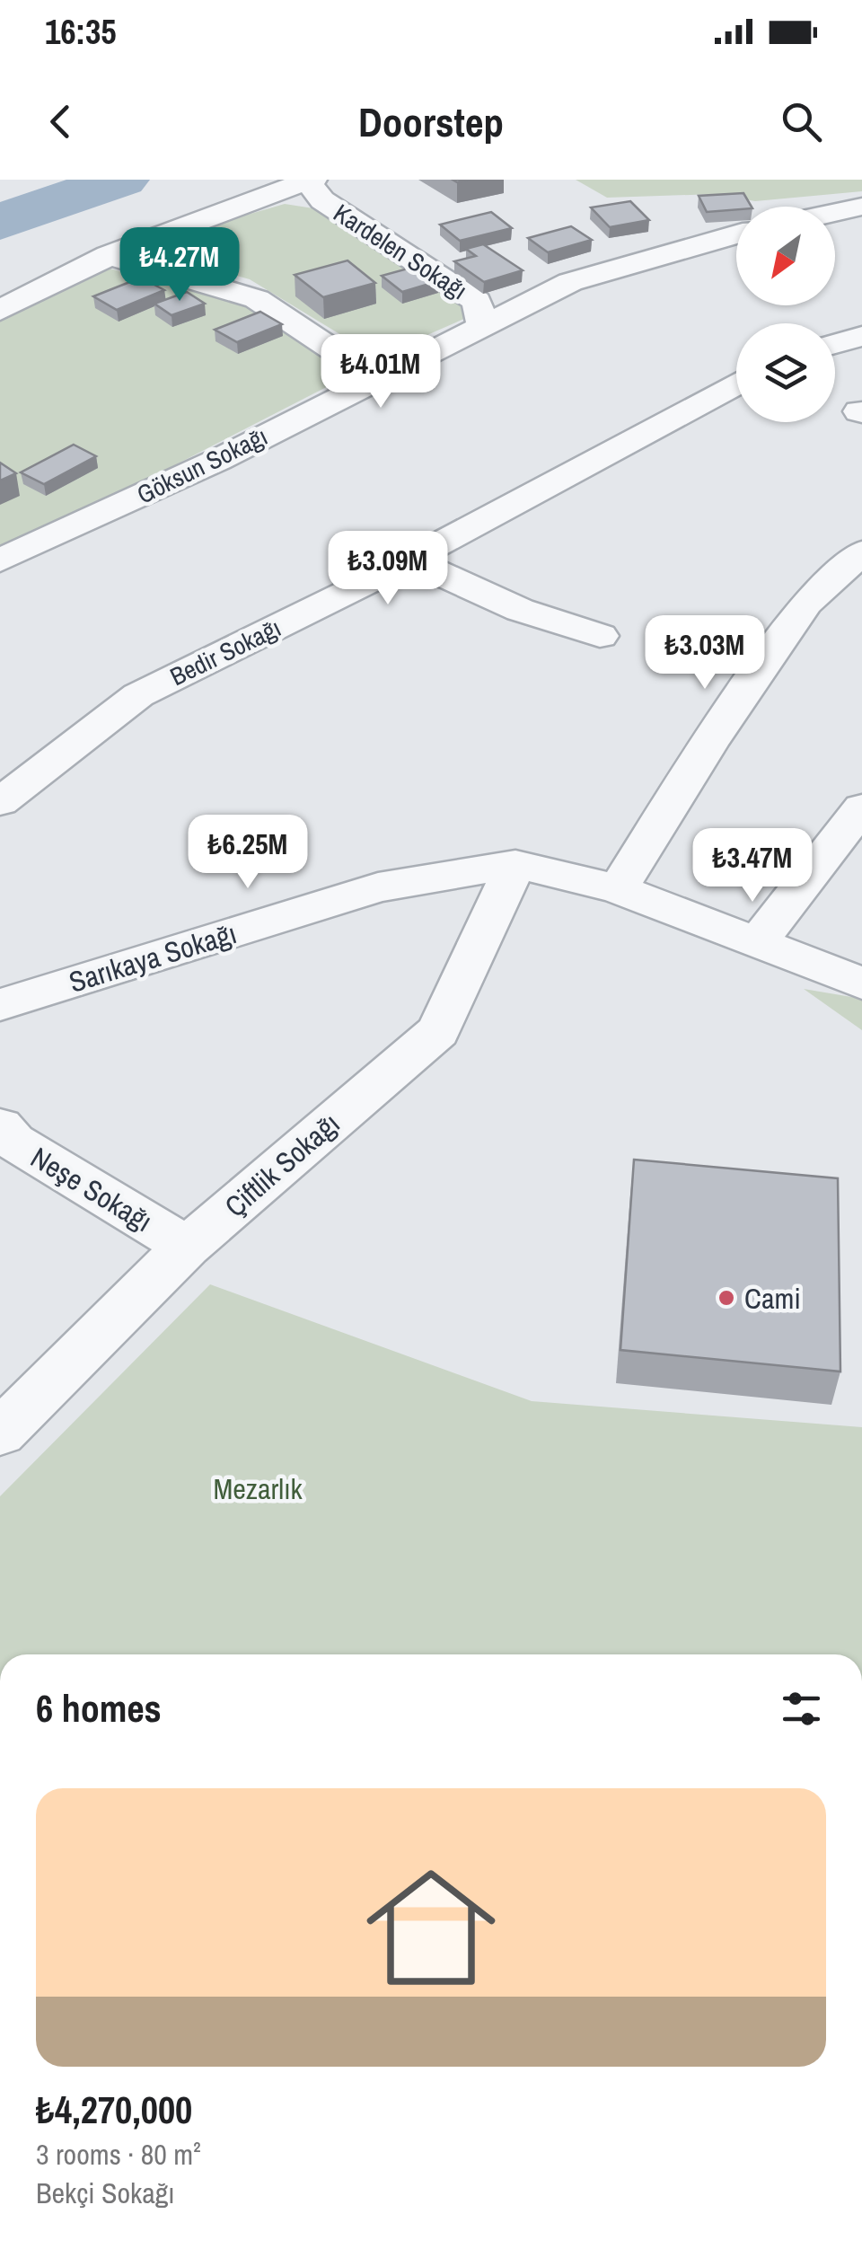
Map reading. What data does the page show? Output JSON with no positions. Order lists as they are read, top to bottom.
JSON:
{
  "streets": {
    "street": [
      "Kardelen Sokağı",
      "Göksun Sokağı",
      "Bedir Sokağı",
      "Sarıkaya Sokağı",
      "Çiftlik Sokağı",
      "Neşe Sokağı"
    ]
  },
  "crossings": [
    ["Kardelen Sokağı", "Göksun Sokağı"],
    ["Sarıkaya Sokağı", "Çiftlik Sokağı"],
    ["Çiftlik Sokağı", "Neşe Sokağı"]
  ],
  "parks": ["Mezarlık"],
  "places": ["Cami"],
  "north": "bottom left",
  "page": {
    "status": "16:35",
    "header": "Doorstep",
    "price": [
      "₺4.27M",
      "₺4.01M",
      "₺3.09M",
      "₺3.03M",
      "₺6.25M",
      "₺3.47M"
    ],
    "heading": "6 homes",
    "list": [
      {
        "name": "₺4,270,000",
        "note": "3 rooms · 80 m² · Bekçi Sokağı"
      }
    ]
  }
}
